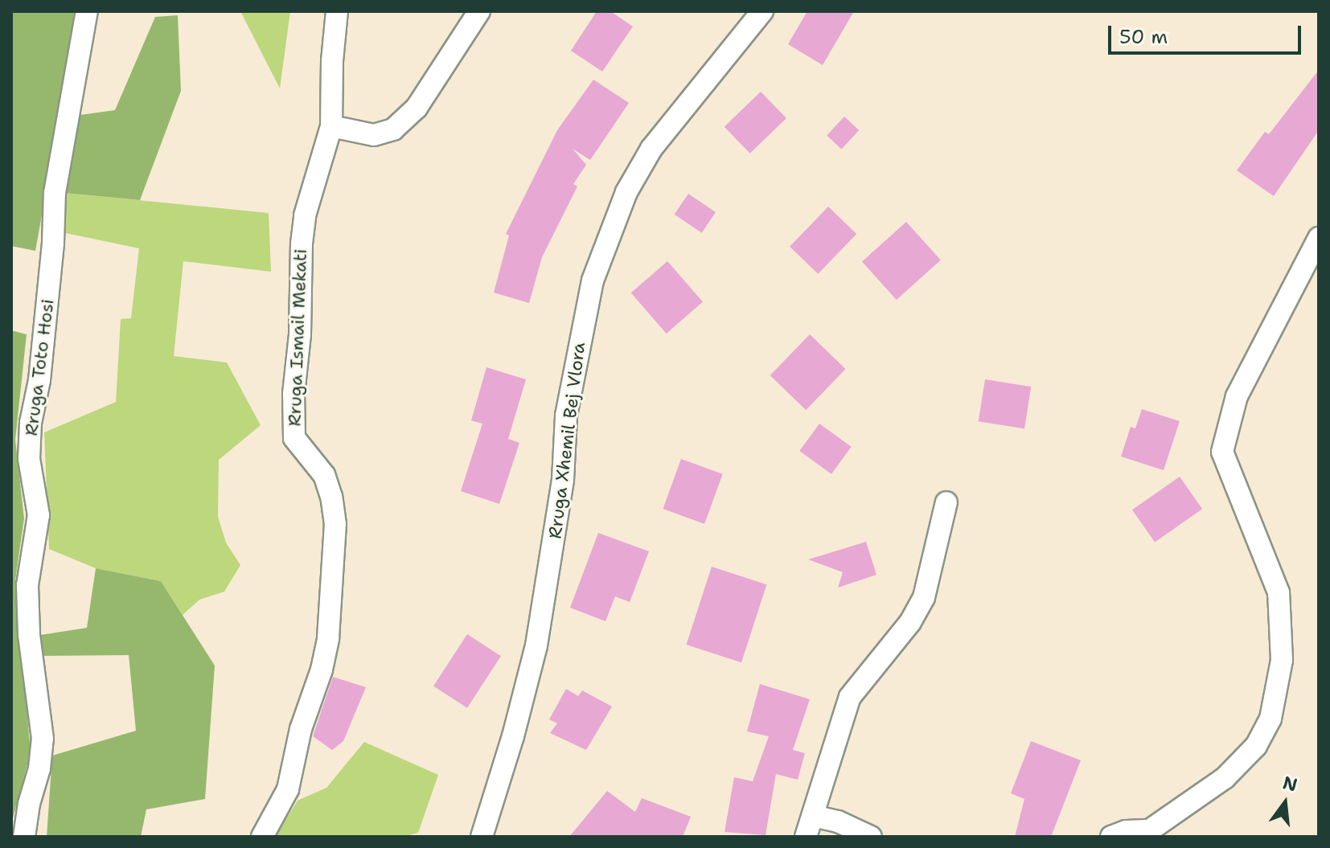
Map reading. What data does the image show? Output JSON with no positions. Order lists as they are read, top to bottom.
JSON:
{
  "streets": {
    "street": ["Rruga Ismail Mekati", "Rruga Toto Hosi", "Rruga Xhemil Bej Vlora"]
  },
  "scale_bar": "50 m",
  "north": "top"
}
